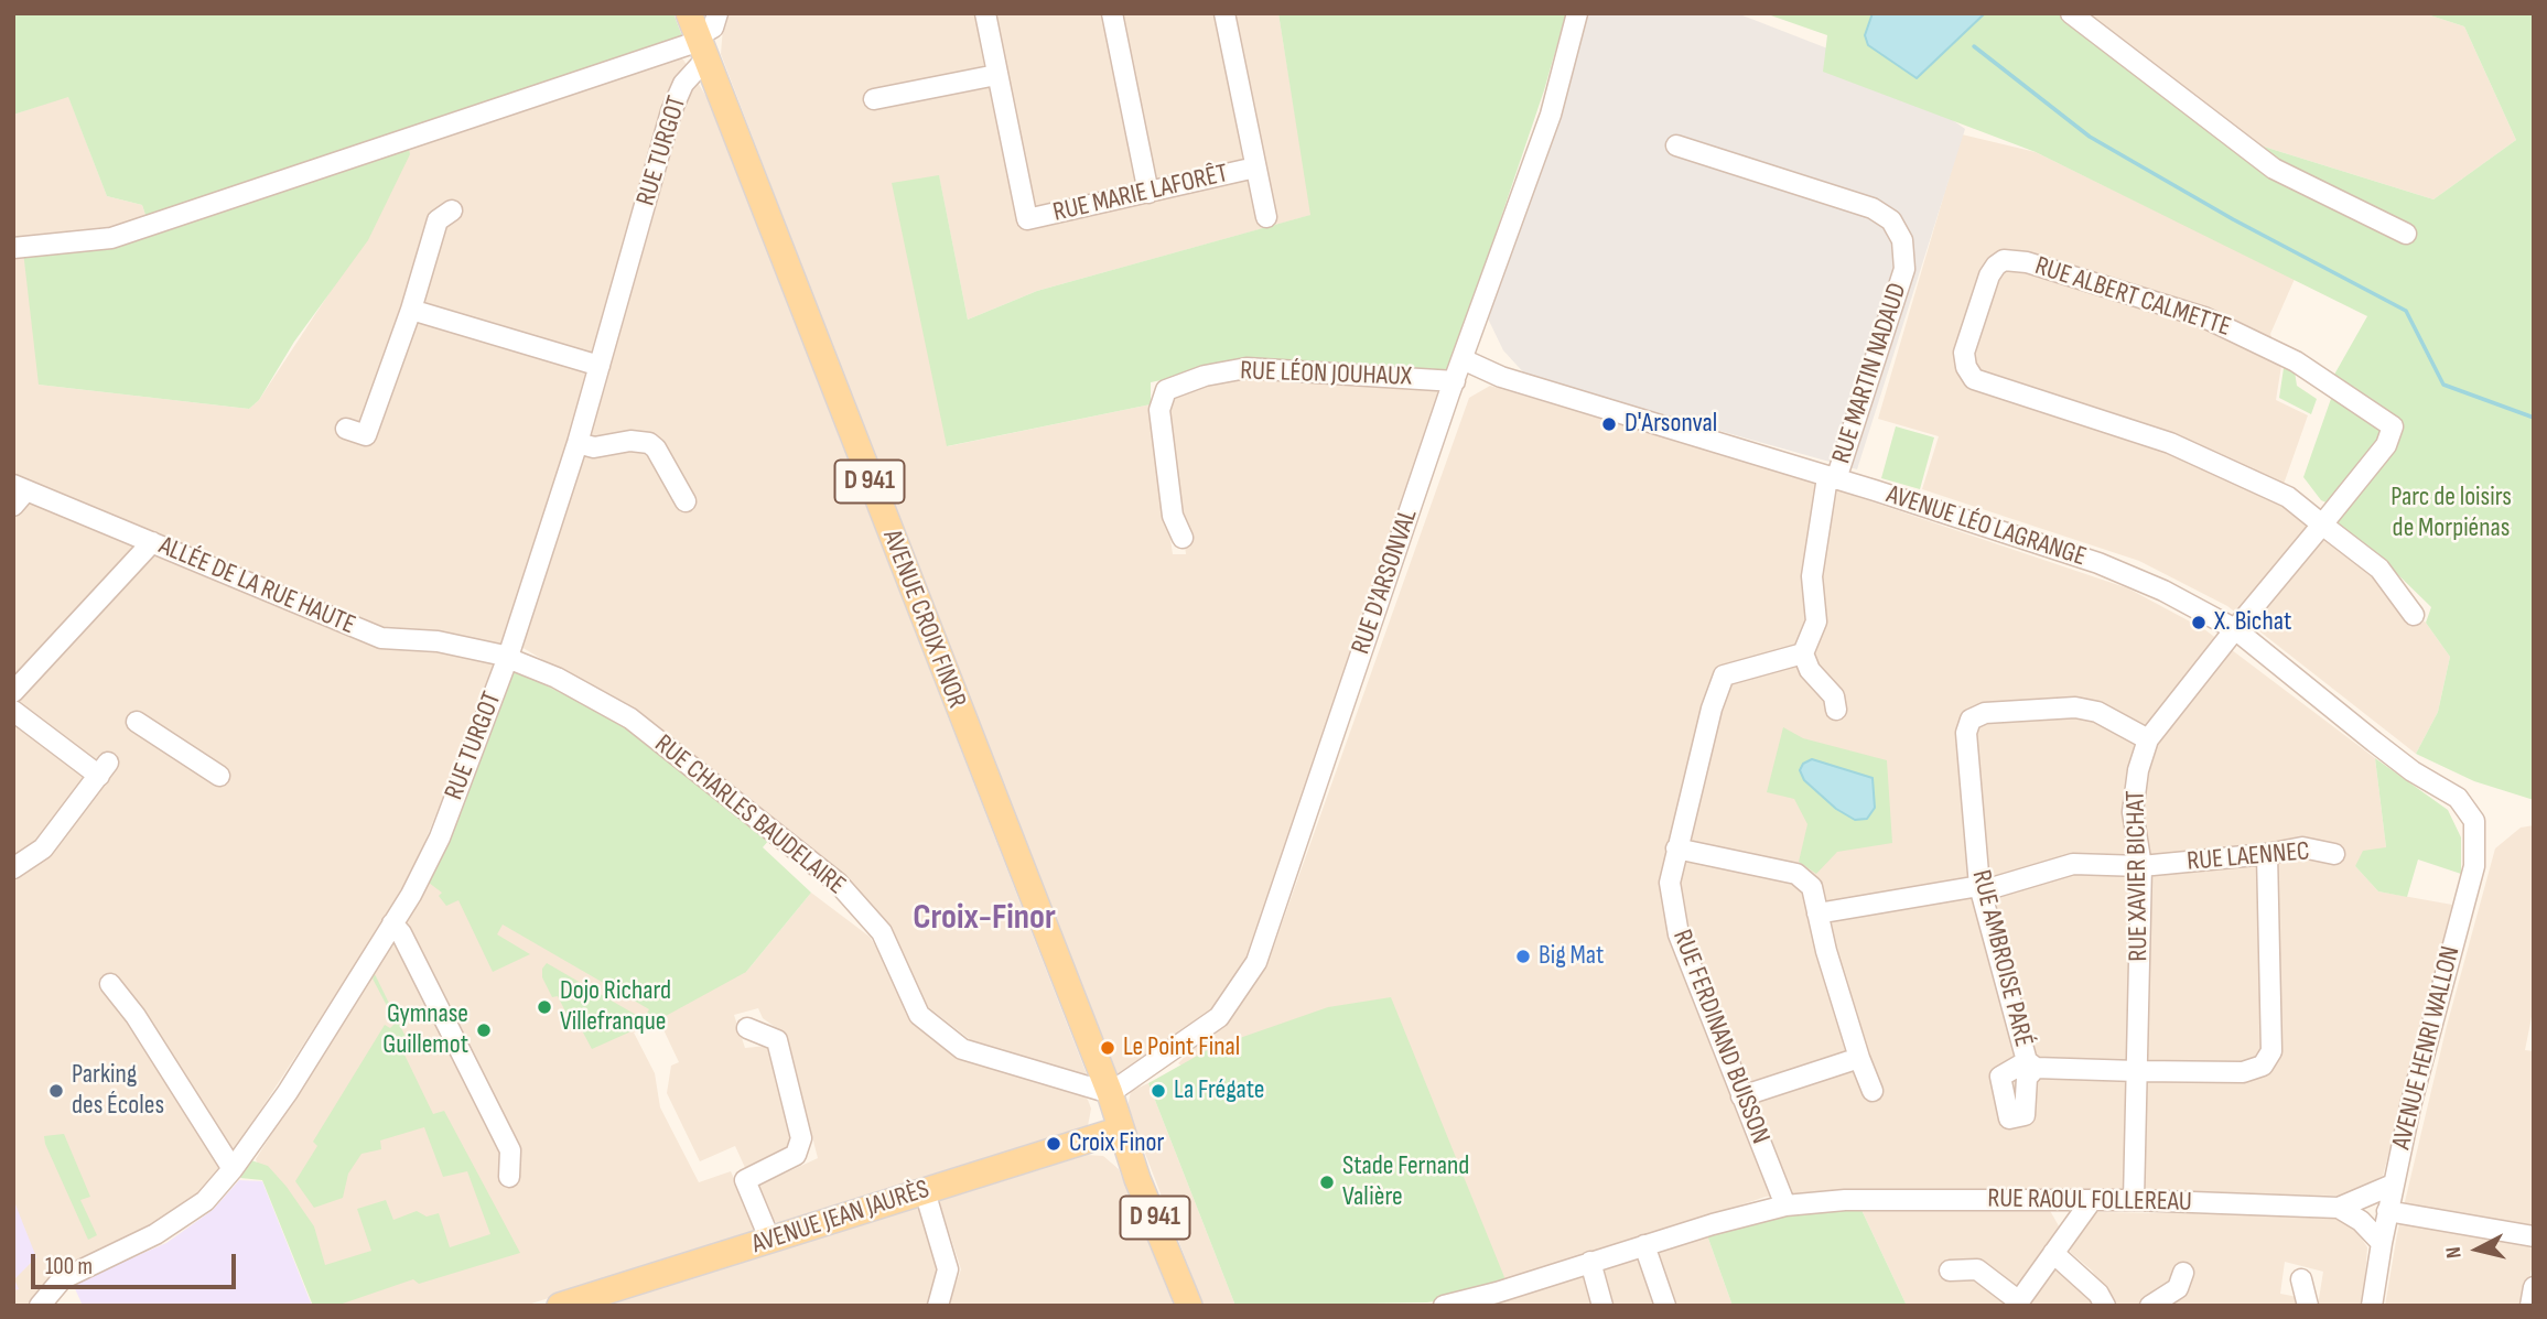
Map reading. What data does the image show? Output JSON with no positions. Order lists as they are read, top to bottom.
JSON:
{
  "streets": {
    "main road": ["D 941", "AVENUE CROIX FINOR", "AVENUE JEAN JAURÈS"],
    "street": [
      "RUE TURGOT",
      "RUE MARIE LAFORÊT",
      "RUE ALBERT CALMETTE",
      "RUE MARTIN NADAUD",
      "RUE LÉON JOUHAUX",
      "AVENUE LÉO LAGRANGE",
      "RUE D'ARSONVAL",
      "ALLÉE DE LA RUE HAUTE",
      "RUE CHARLES BAUDELAIRE",
      "RUE LAENNEC",
      "RUE XAVIER BICHAT",
      "RUE AMBROISE PARÉ",
      "RUE FERDINAND BUISSON",
      "AVENUE HENRI WALLON",
      "RUE RAOUL FOLLEREAU"
    ]
  },
  "crossings": [
    ["RUE TURGOT", "ALLÉE DE LA RUE HAUTE"],
    ["RUE TURGOT", "AVENUE CROIX FINOR"],
    ["RUE TURGOT", "RUE CHARLES BAUDELAIRE"],
    ["RUE ALBERT CALMETTE", "RUE XAVIER BICHAT"],
    ["RUE MARTIN NADAUD", "AVENUE LÉO LAGRANGE"],
    ["RUE LÉON JOUHAUX", "RUE D'ARSONVAL"],
    ["D 941", "RUE D'ARSONVAL"],
    ["D 941", "AVENUE CROIX FINOR"],
    ["D 941", "RUE CHARLES BAUDELAIRE"],
    ["D 941", "AVENUE JEAN JAURÈS"],
    ["AVENUE LÉO LAGRANGE", "RUE D'ARSONVAL"],
    ["AVENUE LÉO LAGRANGE", "RUE XAVIER BICHAT"],
    ["AVENUE LÉO LAGRANGE", "AVENUE HENRI WALLON"],
    ["RUE D'ARSONVAL", "AVENUE CROIX FINOR"],
    ["RUE D'ARSONVAL", "RUE CHARLES BAUDELAIRE"],
    ["ALLÉE DE LA RUE HAUTE", "RUE CHARLES BAUDELAIRE"],
    ["AVENUE CROIX FINOR", "RUE CHARLES BAUDELAIRE"],
    ["RUE LAENNEC", "RUE XAVIER BICHAT"],
    ["RUE LAENNEC", "RUE AMBROISE PARÉ"],
    ["RUE XAVIER BICHAT", "RUE AMBROISE PARÉ"],
    ["RUE XAVIER BICHAT", "RUE RAOUL FOLLEREAU"],
    ["RUE FERDINAND BUISSON", "RUE RAOUL FOLLEREAU"]
  ],
  "districts": ["Croix-Finor"],
  "parks": ["Parc de loisirs de Morpiénas"],
  "places": [
    "D'Arsonval",
    "X. Bichat",
    "Big Mat",
    "Dojo Richard Villefranque",
    "Gymnase Guillemot",
    "Le Point Final",
    "Parking des Écoles",
    "La Frégate",
    "Croix Finor",
    "Stade Fernand Valière"
  ],
  "scale_bar": "100 m",
  "north": "left"
}
